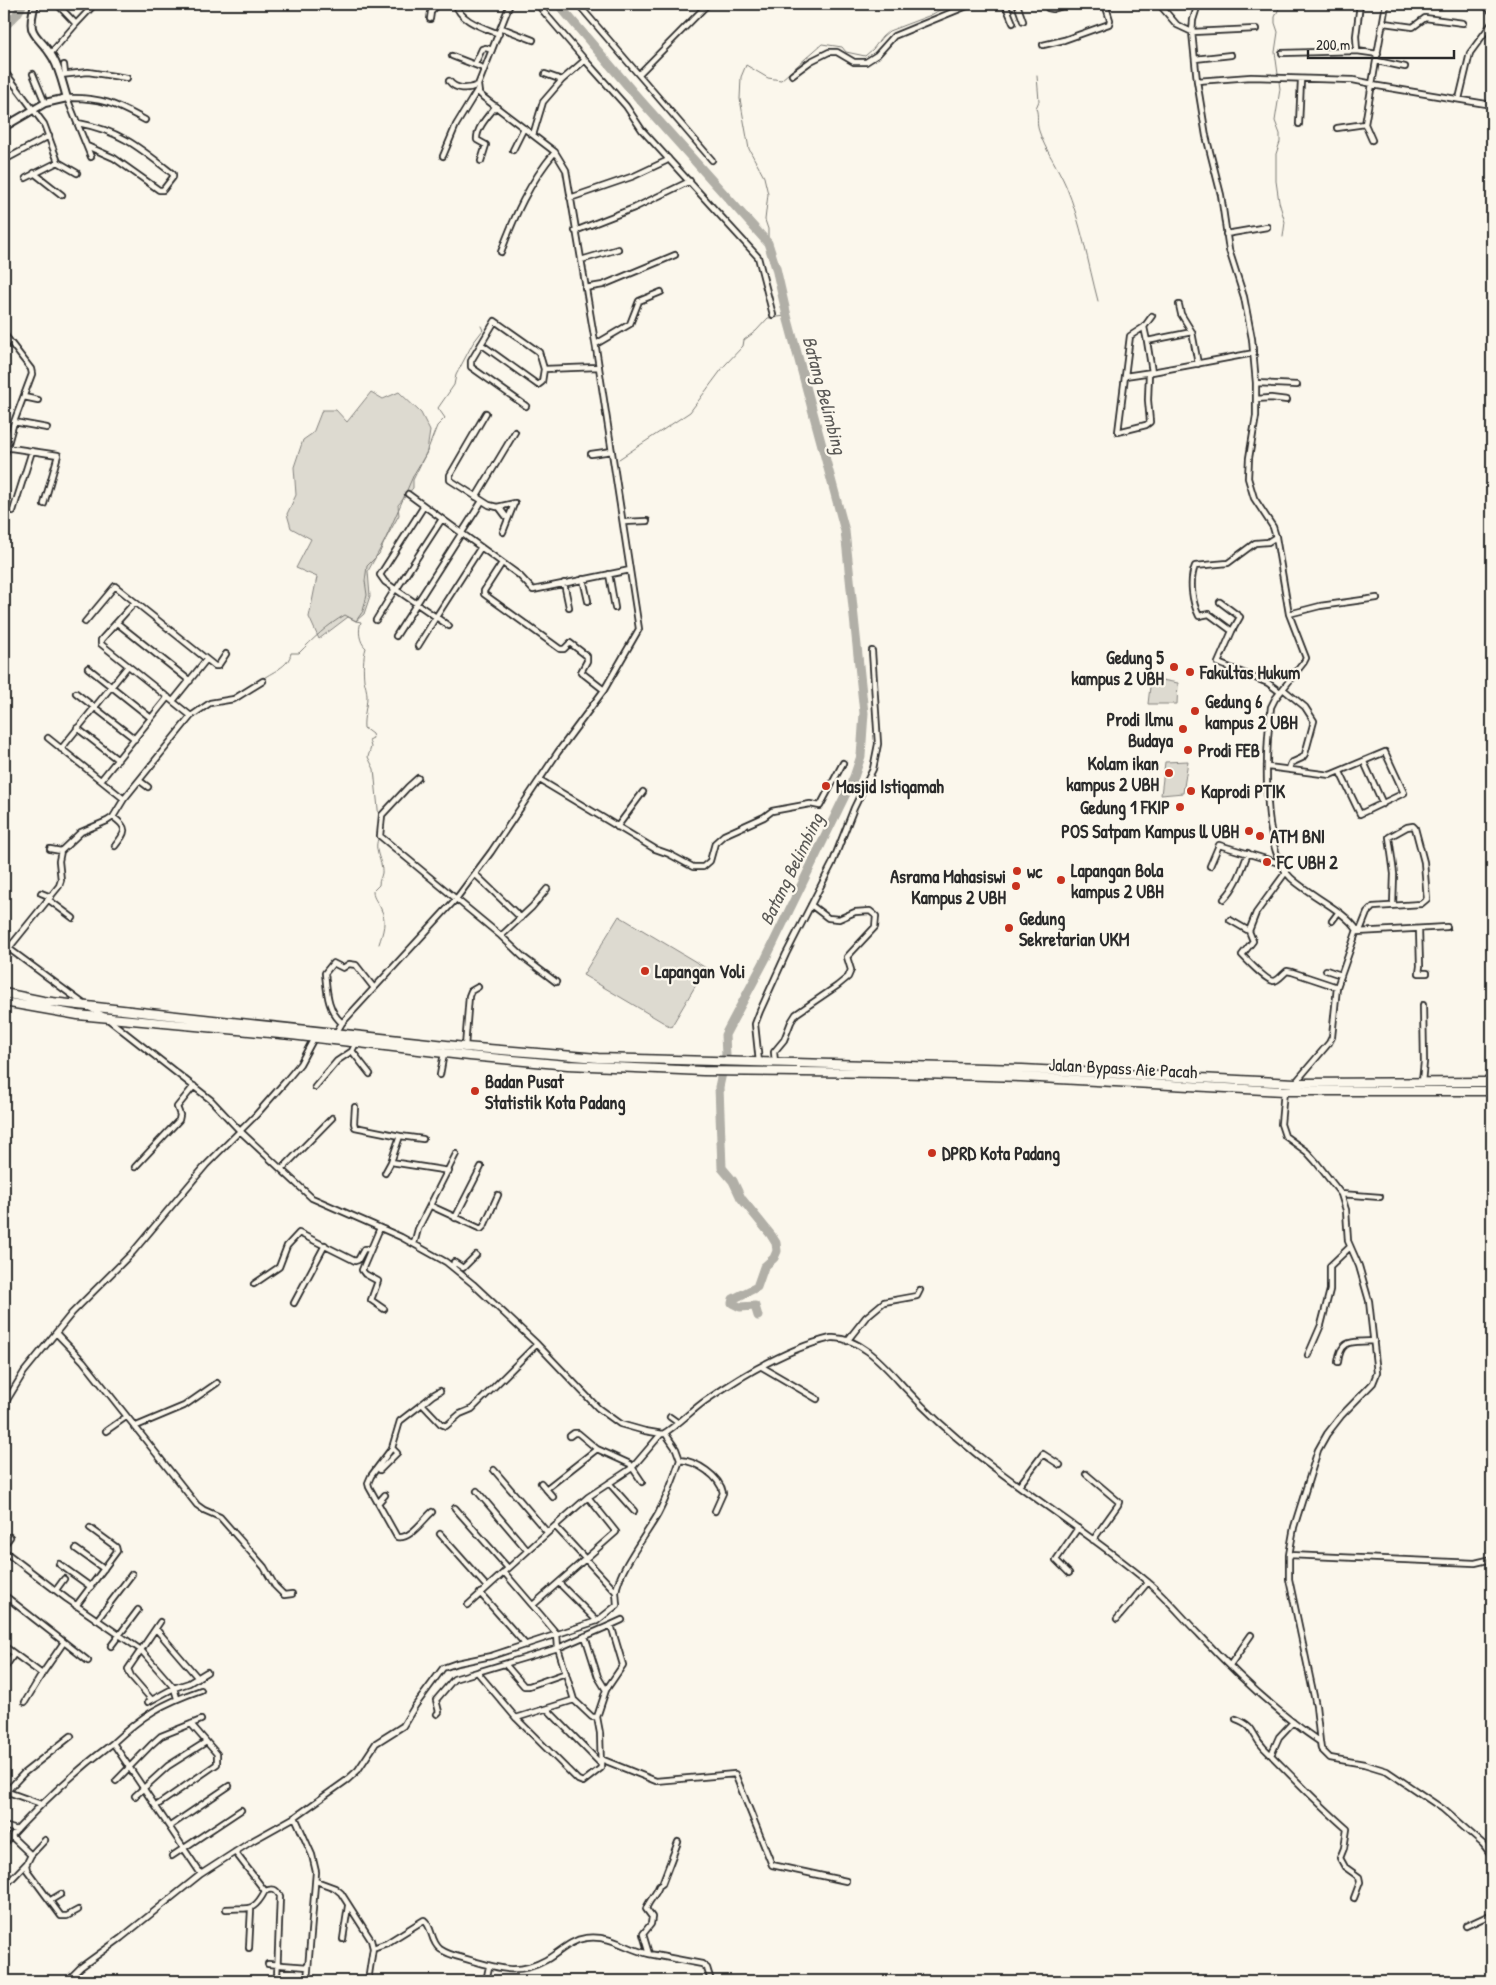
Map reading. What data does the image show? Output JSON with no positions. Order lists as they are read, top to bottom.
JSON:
{
  "streets": {
    "highway": ["Jalan Bypass Aie Pacah"]
  },
  "water": ["Batang Belimbing"],
  "places": [
    "Gedung 5 kampus 2 UBH",
    "Fakultas Hukum",
    "Gedung 6 kampus 2 UBH",
    "Prodi Ilmu Budaya",
    "Prodi FEB",
    "Kolam ikan kampus 2 UBH",
    "Masjid Istiqamah",
    "Kaprodi PTIK",
    "Gedung 1 FKIP",
    "POS Satpam Kampus ll UBH",
    "ATM BNI",
    "FC UBH 2",
    "wc",
    "Lapangan Bola kampus 2 UBH",
    "Asrama Mahasiswi Kampus 2 UBH",
    "Gedung Sekretarian UKM",
    "Lapangan Voli",
    "Badan Pusat Statistik Kota Padang",
    "DPRD Kota Padang"
  ],
  "scale_bar": "200 m"
}
